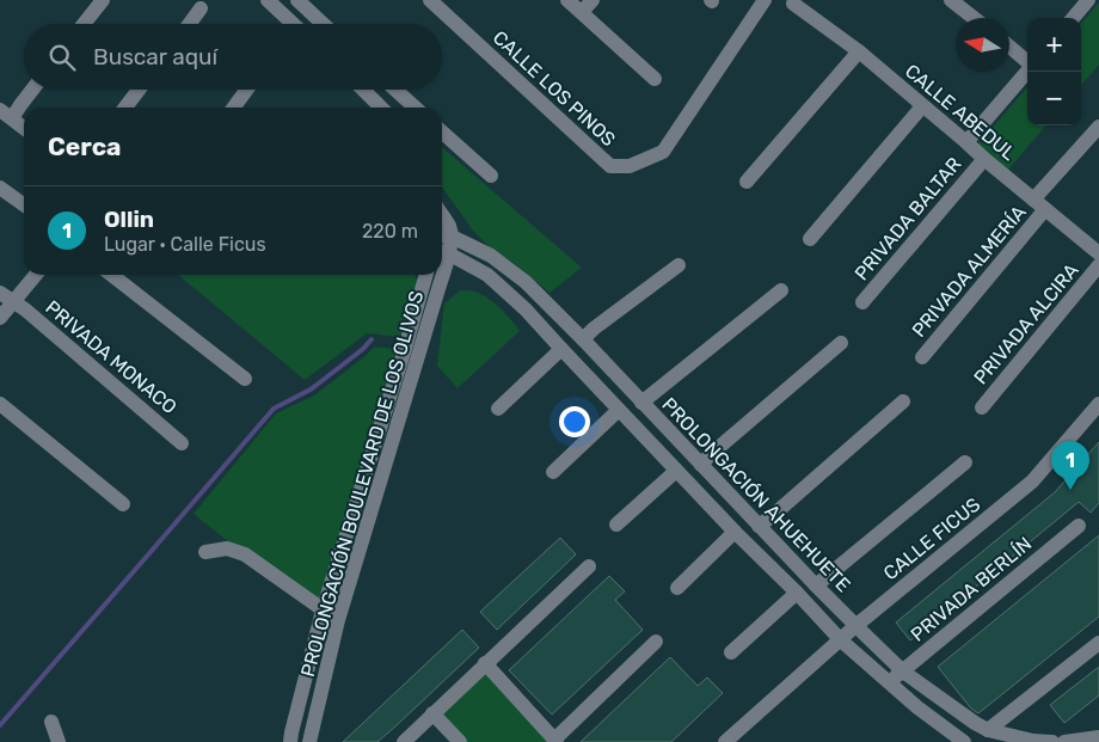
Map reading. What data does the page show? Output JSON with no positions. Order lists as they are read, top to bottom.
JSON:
{
  "streets": {
    "street": [
      "CALLE LOS PINOS",
      "CALLE ABEDUL",
      "PRIVADA BALTAR",
      "PRIVADA ALMERÍA",
      "PRIVADA ALCIRA",
      "PRIVADA MONACO",
      "PROLONGACIÓN BOULEVARD DE LOS OLIVOS",
      "PROLONGACIÓN AHUEHUETE",
      "CALLE FICUS",
      "PRIVADA BERLÍN"
    ]
  },
  "crossings": [
    ["CALLE ABEDUL", "PRIVADA BALTAR"],
    ["CALLE ABEDUL", "PRIVADA ALMERÍA"],
    ["CALLE ABEDUL", "PRIVADA ALCIRA"],
    ["PROLONGACIÓN AHUEHUETE", "CALLE FICUS"],
    ["PROLONGACIÓN AHUEHUETE", "PRIVADA BERLÍN"]
  ],
  "north": "left",
  "page": {
    "map_buttons": ["+", "−"],
    "search": "Buscar aquí",
    "heading": "Cerca",
    "list": [
      {
        "mark": "1",
        "name": "Ollin",
        "note": "Lugar · Calle Ficus",
        "value": "220 m"
      }
    ],
    "pins": "1"
  }
}
